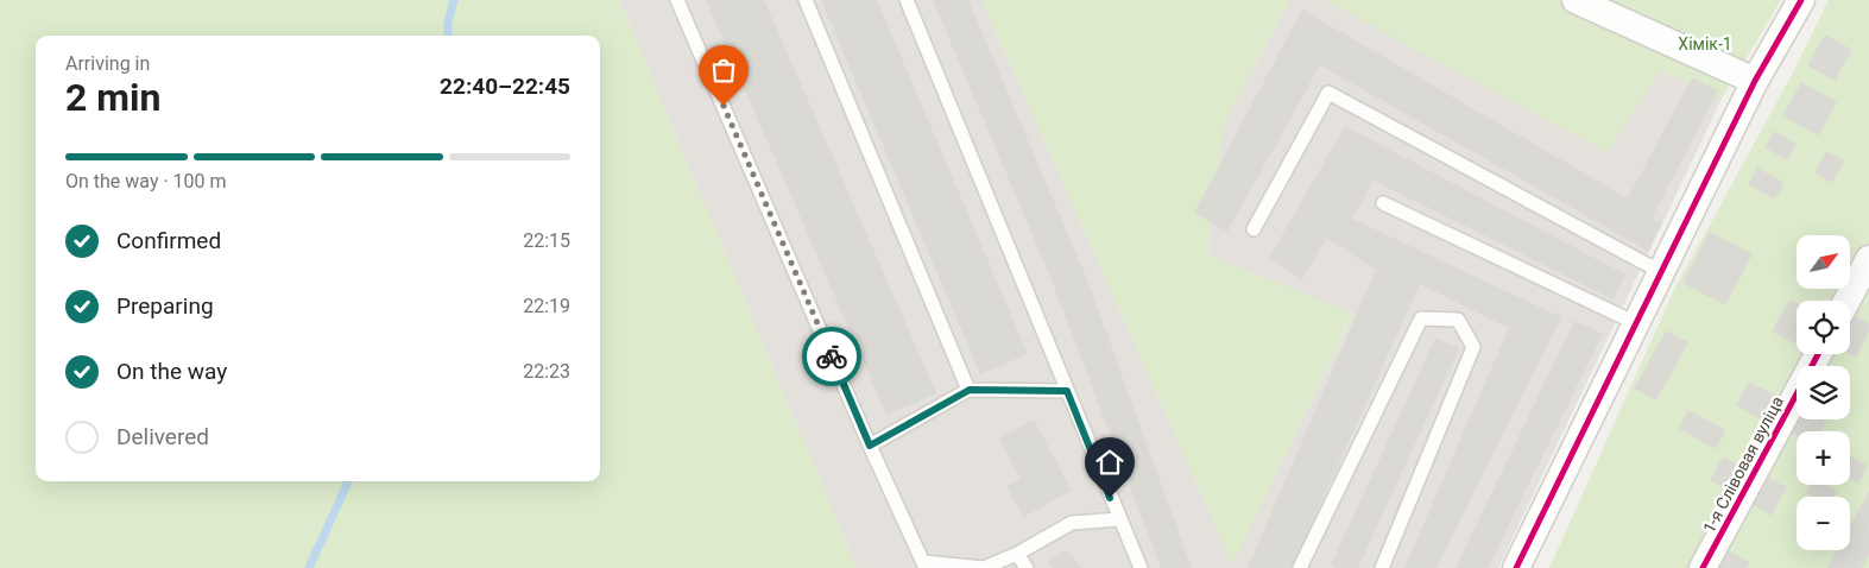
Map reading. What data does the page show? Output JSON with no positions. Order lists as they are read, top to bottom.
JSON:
{
  "streets": {
    "street": ["1-я Слівовая вуліца"]
  },
  "parks": ["Хімік-1"],
  "north": "top right",
  "page": {
    "heading": ["2 min", "Arriving in", "22:40–22:45"],
    "bar": "On the way · 100 m",
    "list": [
      ["Confirmed", "22:15"],
      ["Preparing", "22:19"],
      ["On the way", "22:23"],
      "Delivered"
    ],
    "map_buttons": ["+", "−"]
  }
}
